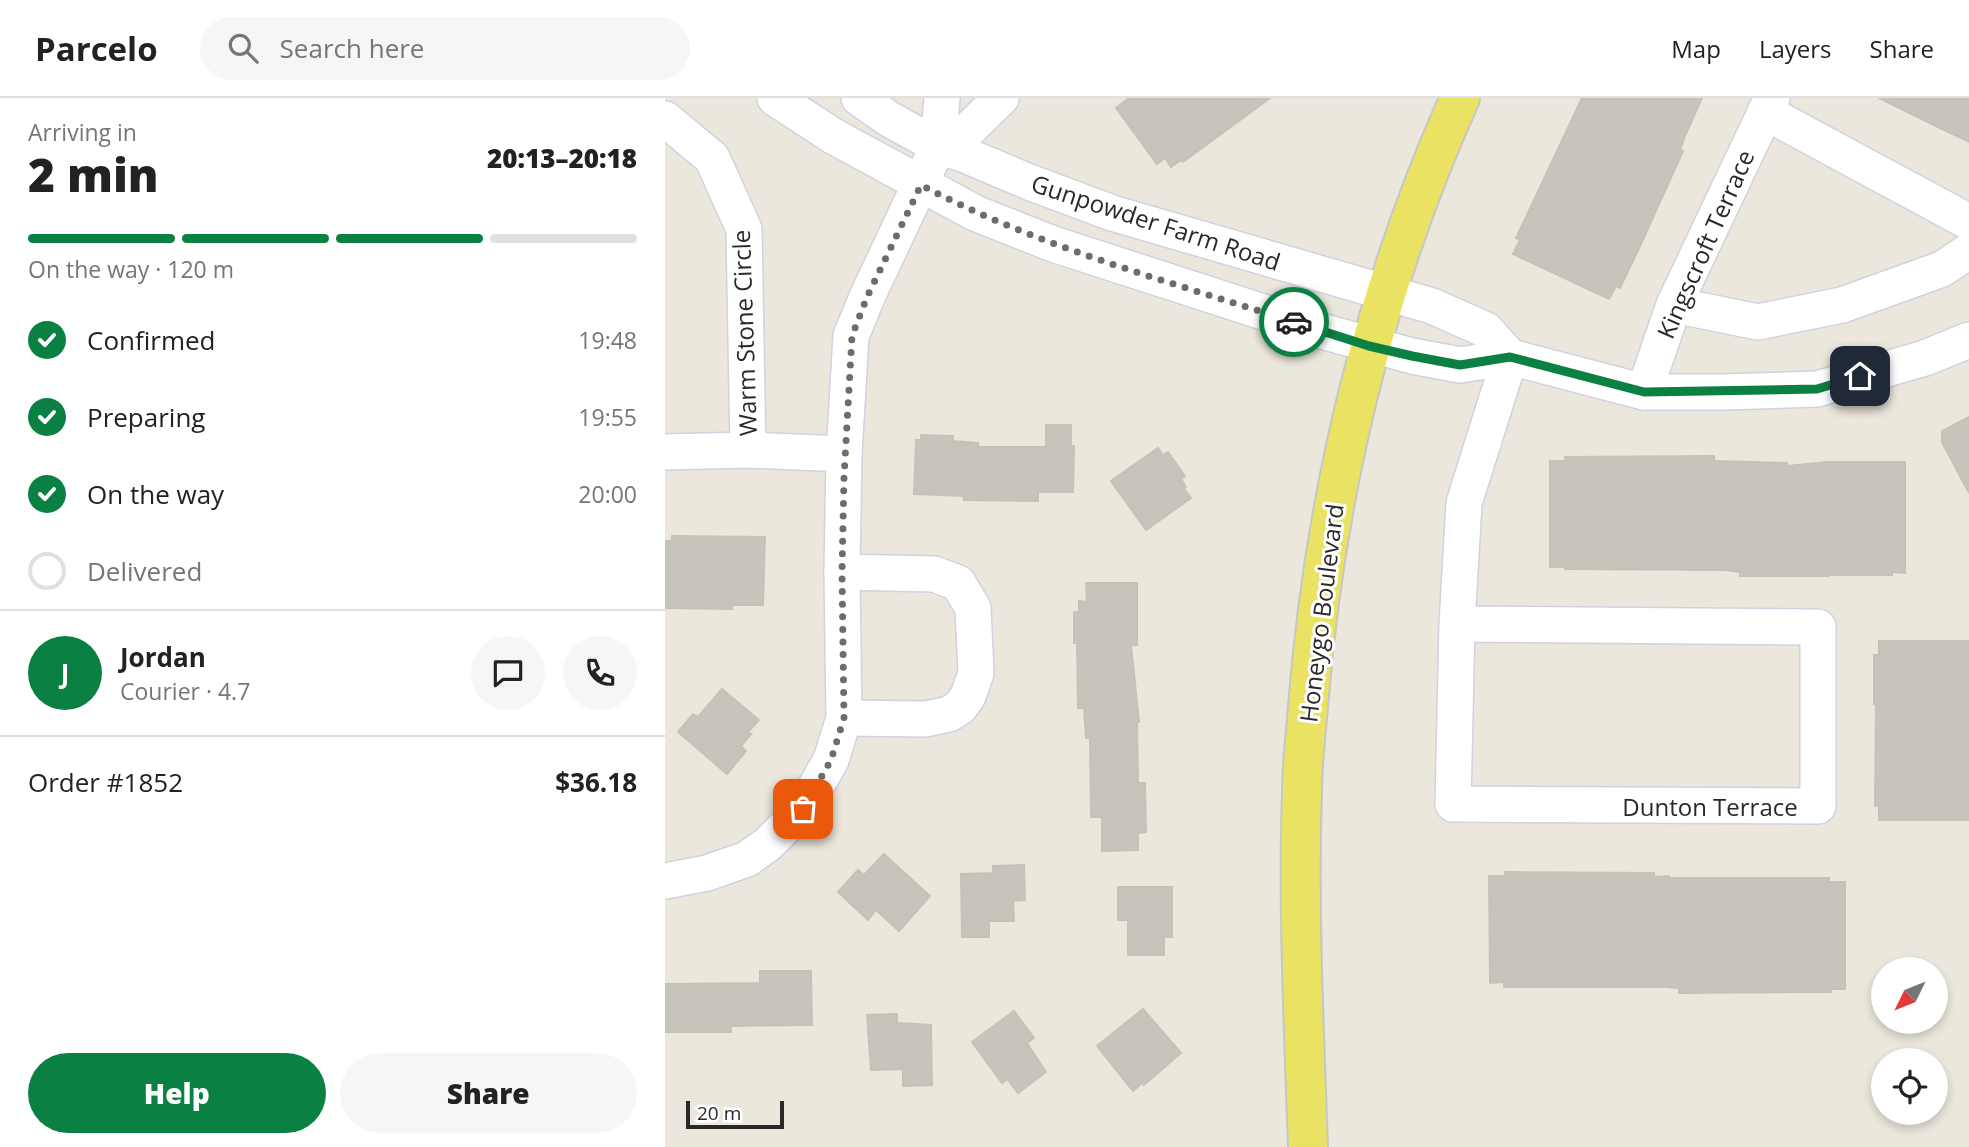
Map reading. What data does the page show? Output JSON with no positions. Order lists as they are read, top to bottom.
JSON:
{
  "streets": {
    "main road": ["Honeygo Boulevard"],
    "street": [
      "Gunpowder Farm Road",
      "Kingscroft Terrace",
      "Warm Stone Circle",
      "Dunton Terrace"
    ]
  },
  "crossings": [
    ["Gunpowder Farm Road", "Honeygo Boulevard"],
    ["Gunpowder Farm Road", "Dunton Terrace"]
  ],
  "scale_bar": "20 m",
  "north": "bottom left",
  "page": {
    "header": "Parcelo",
    "search": "Search here",
    "nav": ["Map", "Layers", "Share"],
    "heading": ["2 min", "Arriving in", "20:13–20:18"],
    "panel": [
      "Jordan",
      "Courier · 4.7",
      "Order #1852",
      "$36.18"
    ],
    "bar": "On the way · 120 m",
    "list": [
      ["Confirmed", "19:48"],
      ["Preparing", "19:55"],
      ["On the way", "20:00"],
      "Delivered"
    ],
    "round": "J",
    "buttons": ["Help", "Share"],
    "scale": "20 m"
  }
}
